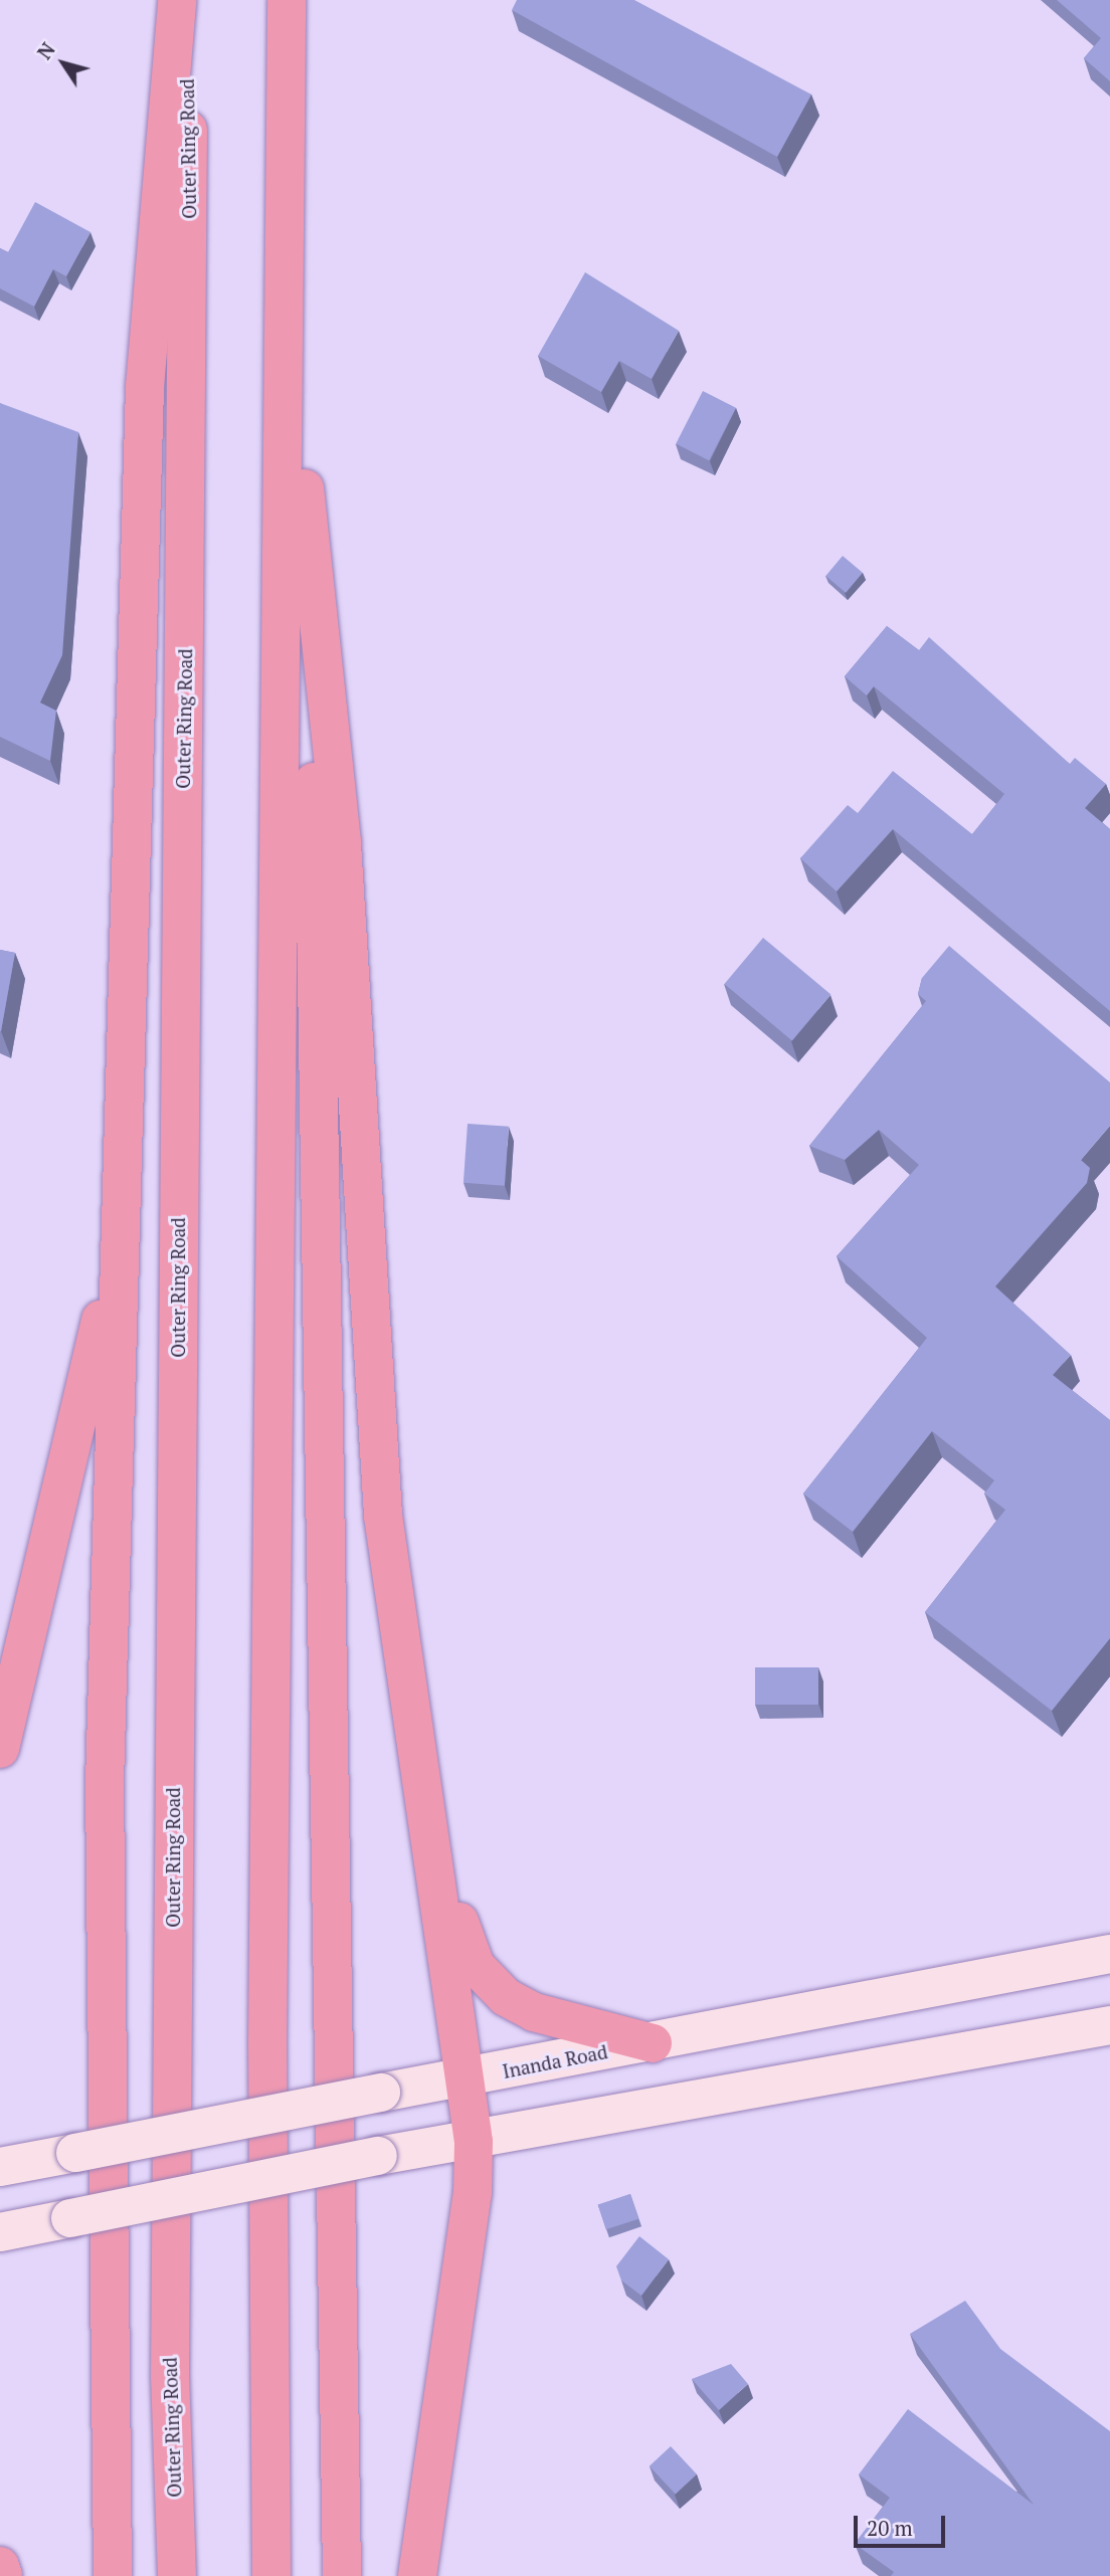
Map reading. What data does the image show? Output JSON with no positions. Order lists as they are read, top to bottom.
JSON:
{
  "streets": {
    "highway": ["Outer Ring Road"],
    "main road": ["Inanda Road"]
  },
  "scale_bar": "20 m",
  "north": "top left"
}
